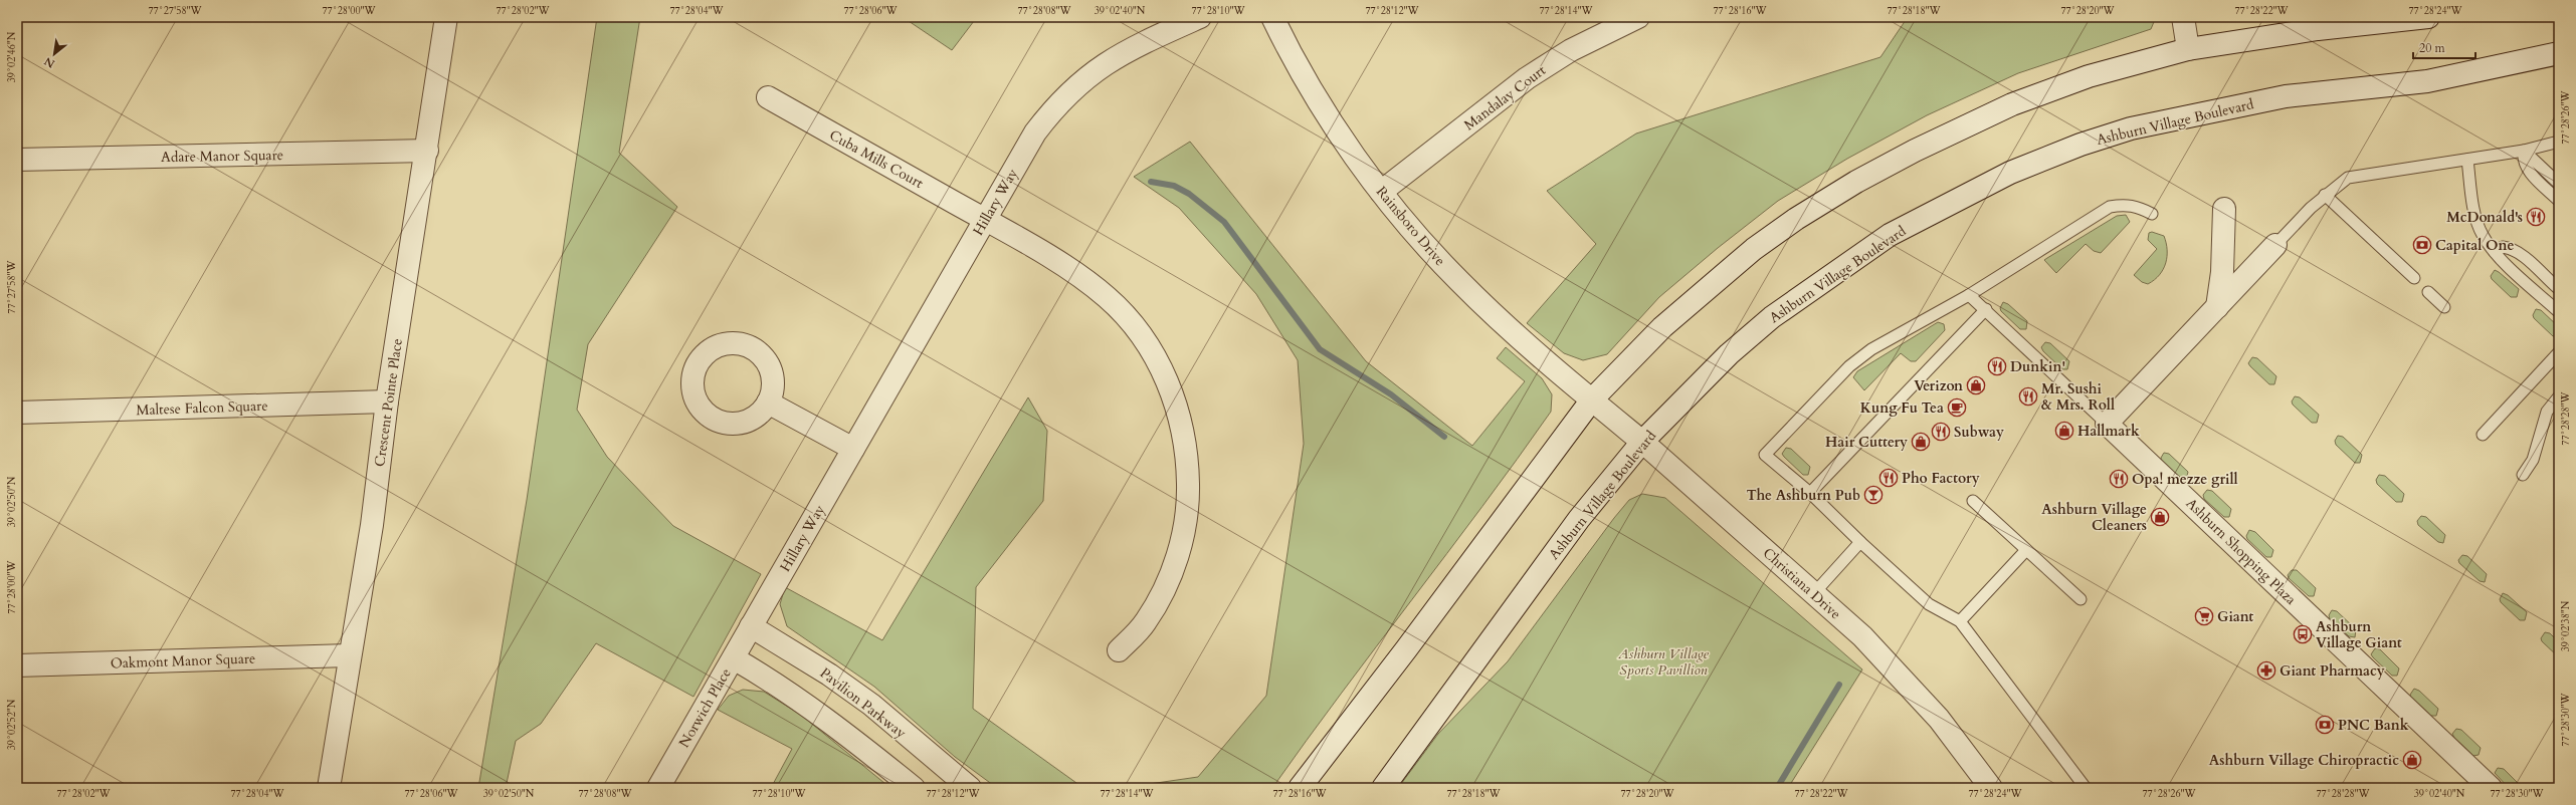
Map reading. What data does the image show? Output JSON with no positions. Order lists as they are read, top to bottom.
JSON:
{
  "streets": {
    "street": [
      "Mandalay Court",
      "Ashburn Village Boulevard",
      "Adare Manor Square",
      "Cuba Mills Court",
      "Hillary Way",
      "Rainsboro Drive",
      "Crescent Pointe Place",
      "Maltese Falcon Square",
      "Ashburn Shopping Plaza",
      "Christiana Drive",
      "Oakmont Manor Square",
      "Pavilion Parkway",
      "Norwich Place"
    ]
  },
  "crossings": [
    ["Mandalay Court", "Rainsboro Drive"],
    ["Ashburn Village Boulevard", "Christiana Drive"],
    ["Adare Manor Square", "Crescent Pointe Place"],
    ["Cuba Mills Court", "Hillary Way"],
    ["Hillary Way", "Pavilion Parkway"],
    ["Hillary Way", "Norwich Place"],
    ["Rainsboro Drive", "Christiana Drive"],
    ["Crescent Pointe Place", "Maltese Falcon Square"],
    ["Crescent Pointe Place", "Oakmont Manor Square"],
    ["Pavilion Parkway", "Norwich Place"]
  ],
  "parks": ["Ashburn Village Sports Pavillion"],
  "places": {
    "restaurant": [
      "McDonald's",
      "Dunkin'",
      "Mr. Sushi & Mrs. Roll",
      "Subway",
      "Pho Factory",
      "Opa! mezze grill"
    ],
    "bank": ["Capital One", "PNC Bank"],
    "shop": [
      "Verizon",
      "Hallmark",
      "Hair Cuttery",
      "Ashburn Village Cleaners",
      "Ashburn Village Chiropractic"
    ],
    "cafe": ["Kung Fu Tea"],
    "bar": ["The Ashburn Pub"],
    "supermarket": ["Giant"],
    "bus stop": ["Ashburn Village Giant"],
    "pharmacy": ["Giant Pharmacy"]
  },
  "scale_bar": "20 m",
  "north": "bottom left",
  "coordinates": [
    "77°27'58\"W",
    "77°28'00\"W",
    "77°28'02\"W",
    "77°28'04\"W",
    "77°28'06\"W",
    "77°28'08\"W",
    "39°02'40\"N",
    "77°28'10\"W",
    "77°28'12\"W",
    "77°28'14\"W",
    "77°28'16\"W",
    "77°28'18\"W",
    "77°28'20\"W",
    "77°28'22\"W",
    "77°28'24\"W",
    "39°02'46\"N",
    "77°28'26\"W",
    "77°28'28\"W",
    "39°02'50\"N",
    "39°02'38\"N",
    "77°28'30\"W",
    "39°02'52\"N"
  ]
}
